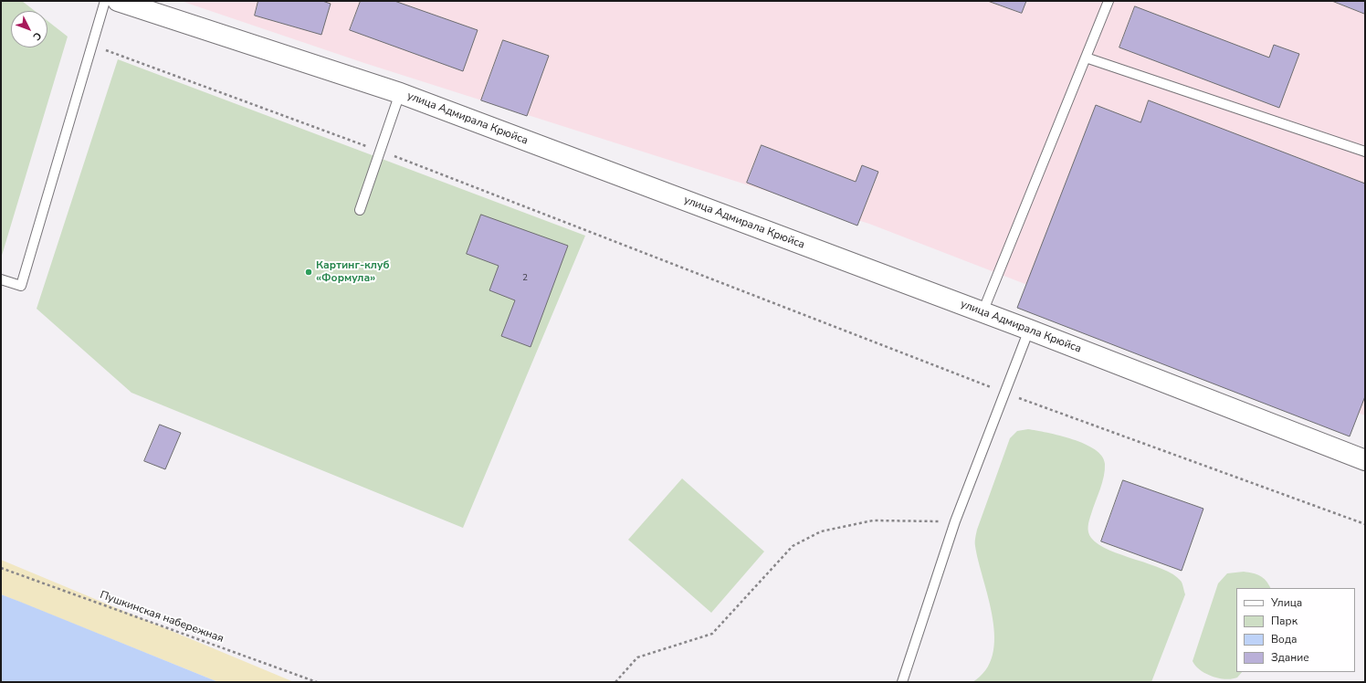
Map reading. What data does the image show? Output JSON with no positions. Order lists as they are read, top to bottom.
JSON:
{
  "streets": {
    "street": ["улица Адмирала Крюйса"],
    "path": ["Пушкинская набережная"]
  },
  "places": ["Картинг-клуб «Формула»"],
  "house_numbers": ["2"],
  "legend": [
    "Улица",
    "Парк",
    "Вода",
    "Здание"
  ],
  "north": "bottom right"
}
